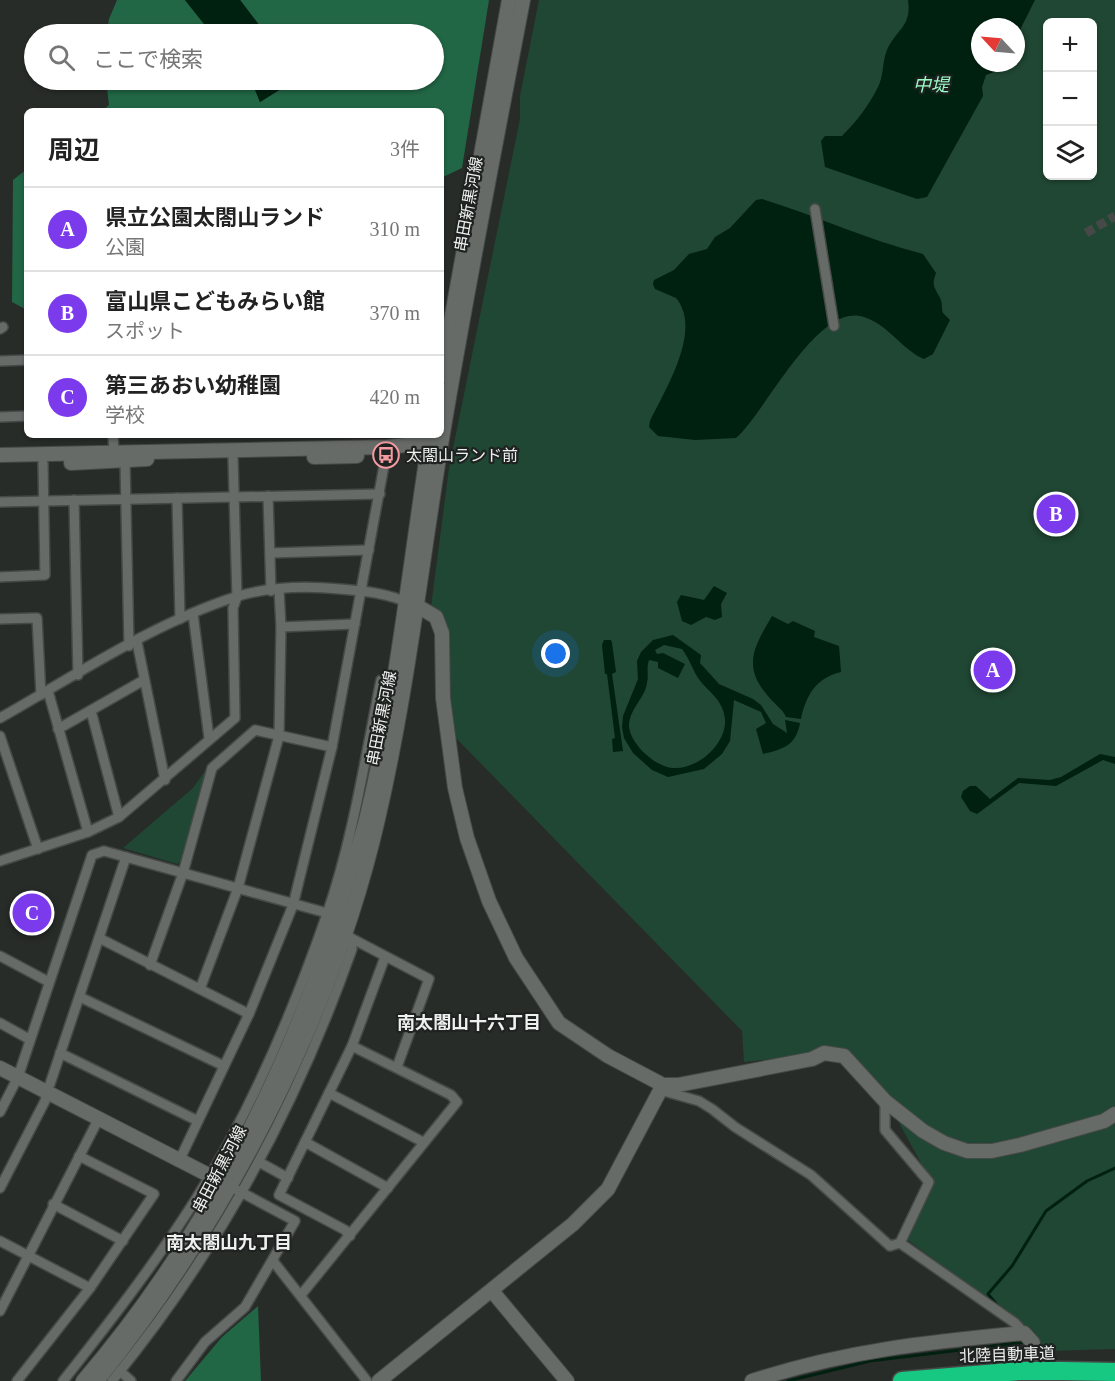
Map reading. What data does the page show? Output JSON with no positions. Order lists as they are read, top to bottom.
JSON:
{
  "streets": {
    "highway": ["北陸自動車道"],
    "street": ["串田新黒河線"]
  },
  "districts": ["南太閤山十六丁目", "南太閤山九丁目"],
  "water": ["中堤"],
  "places": {
    "bus stop": ["太閤山ランド前"]
  },
  "north": "top left",
  "page": {
    "map_buttons": ["+", "−"],
    "search": "ここで検索",
    "heading": ["周辺", "3件"],
    "list": [
      {
        "mark": "A",
        "name": "県立公園太閤山ランド",
        "note": "公園",
        "value": "310 m"
      },
      {
        "mark": "B",
        "name": "富山県こどもみらい館",
        "note": "スポット",
        "value": "370 m"
      },
      {
        "mark": "C",
        "name": "第三あおい幼稚園",
        "note": "学校",
        "value": "420 m"
      }
    ],
    "pins": ["B", "A", "C"]
  }
}
